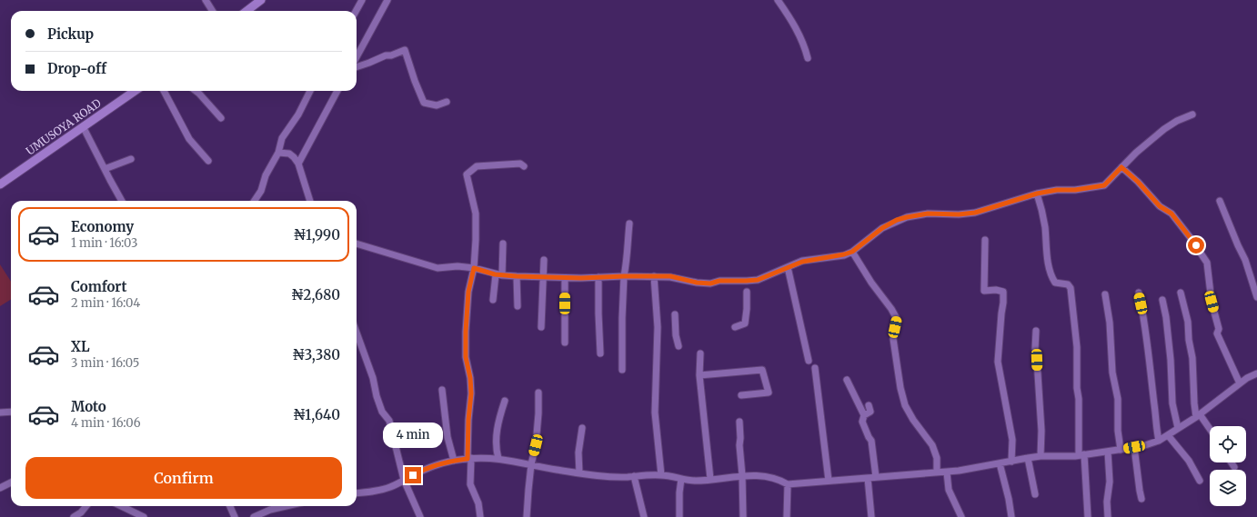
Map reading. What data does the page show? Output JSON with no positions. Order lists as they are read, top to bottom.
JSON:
{
  "streets": {
    "main road": ["UMUSOYA ROAD"]
  },
  "page": {
    "banner": ["Pickup", "Drop-off"],
    "list": [
      {
        "name": "Economy",
        "note": "1 min · 16:03",
        "value": "₦1,990"
      },
      {
        "name": "Comfort",
        "note": "2 min · 16:04",
        "value": "₦2,680"
      },
      {
        "name": "XL",
        "note": "3 min · 16:05",
        "value": "₦3,380"
      },
      {
        "name": "Moto",
        "note": "4 min · 16:06",
        "value": "₦1,640"
      }
    ],
    "bubble": "4 min",
    "buttons": "Confirm"
  }
}
